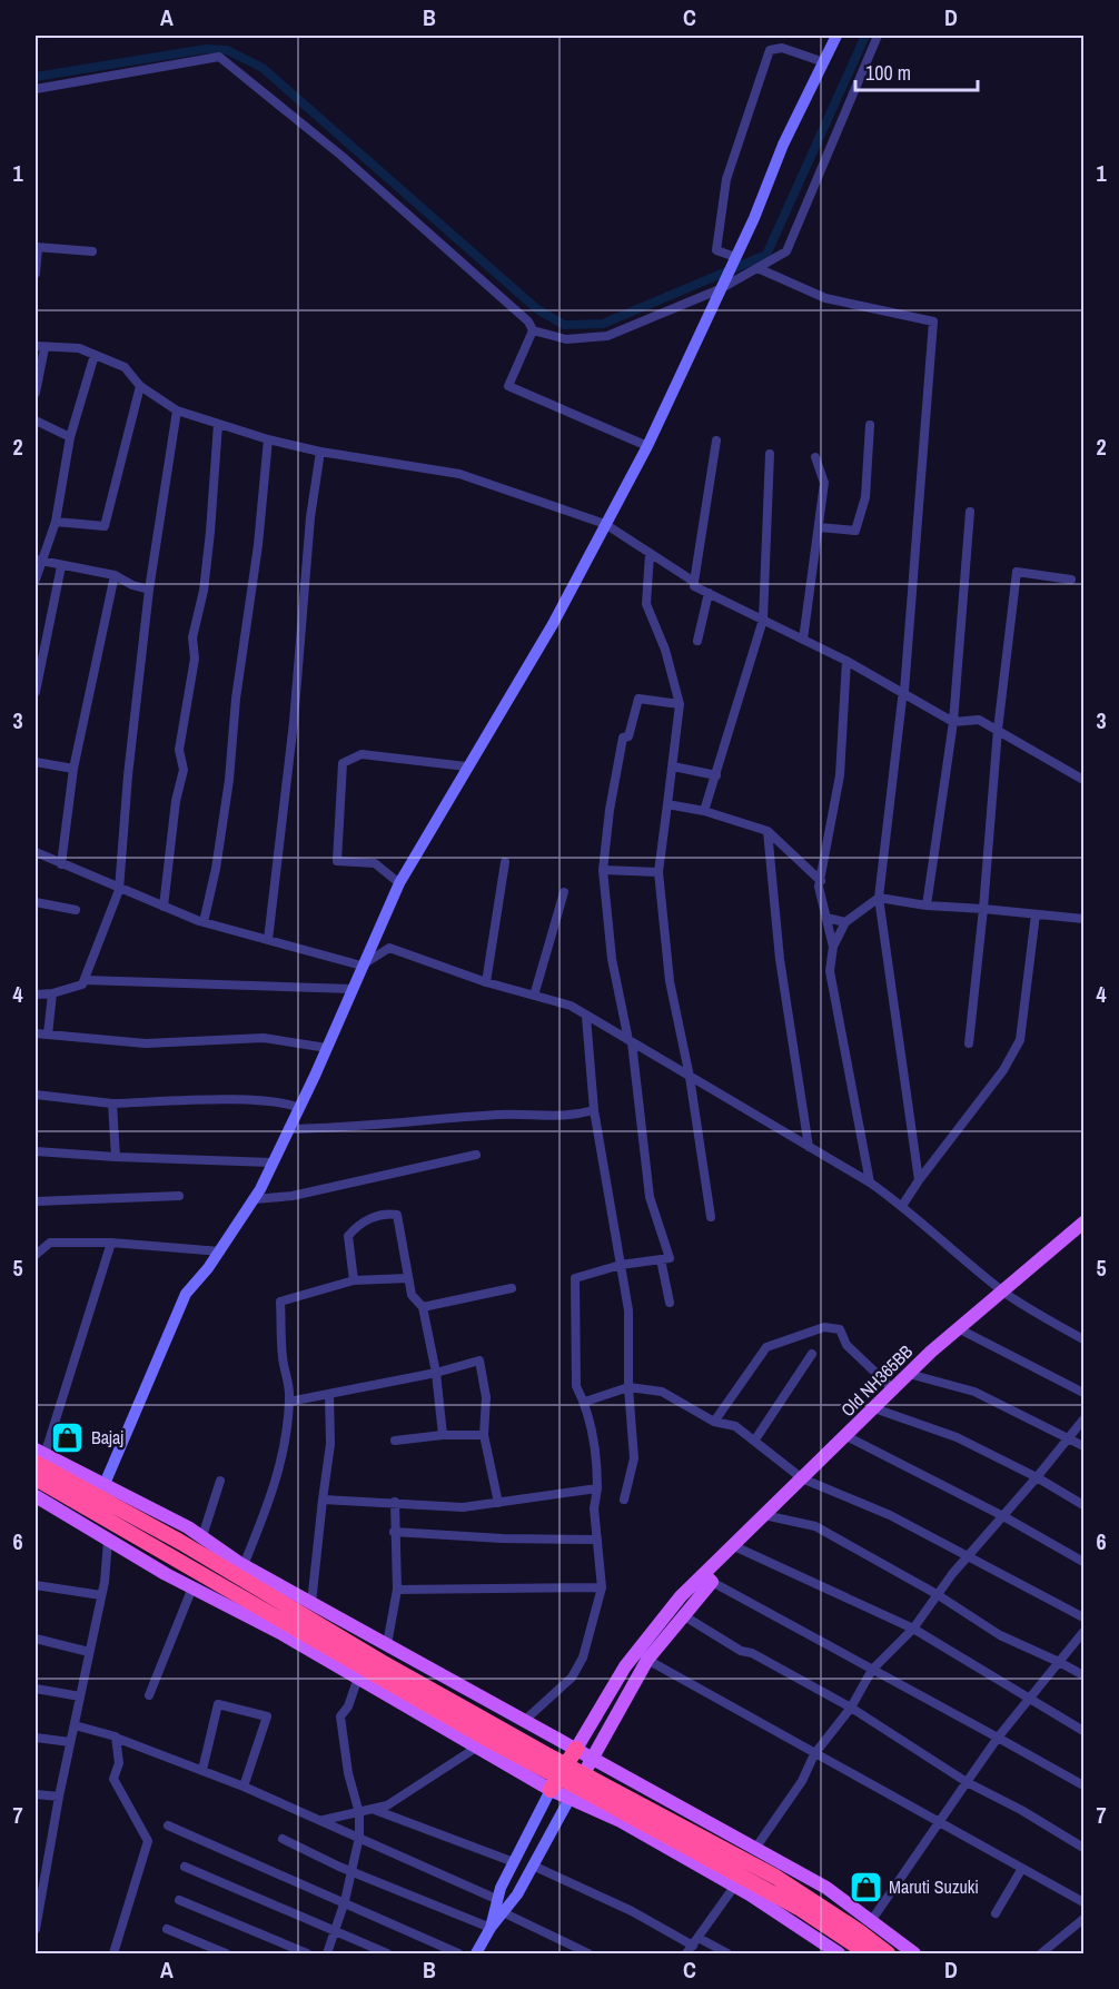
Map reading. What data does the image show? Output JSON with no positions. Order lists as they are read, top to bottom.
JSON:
{
  "streets": {
    "main road": ["Old NH365BB"]
  },
  "places": {
    "shop": ["Bajaj", "Maruti Suzuki"]
  },
  "scale_bar": "100 m",
  "grid": {
    "columns": [
      "A",
      "B",
      "C",
      "D"
    ],
    "rows": [
      "1",
      "2",
      "3",
      "4",
      "5",
      "6",
      "7"
    ]
  }
}
